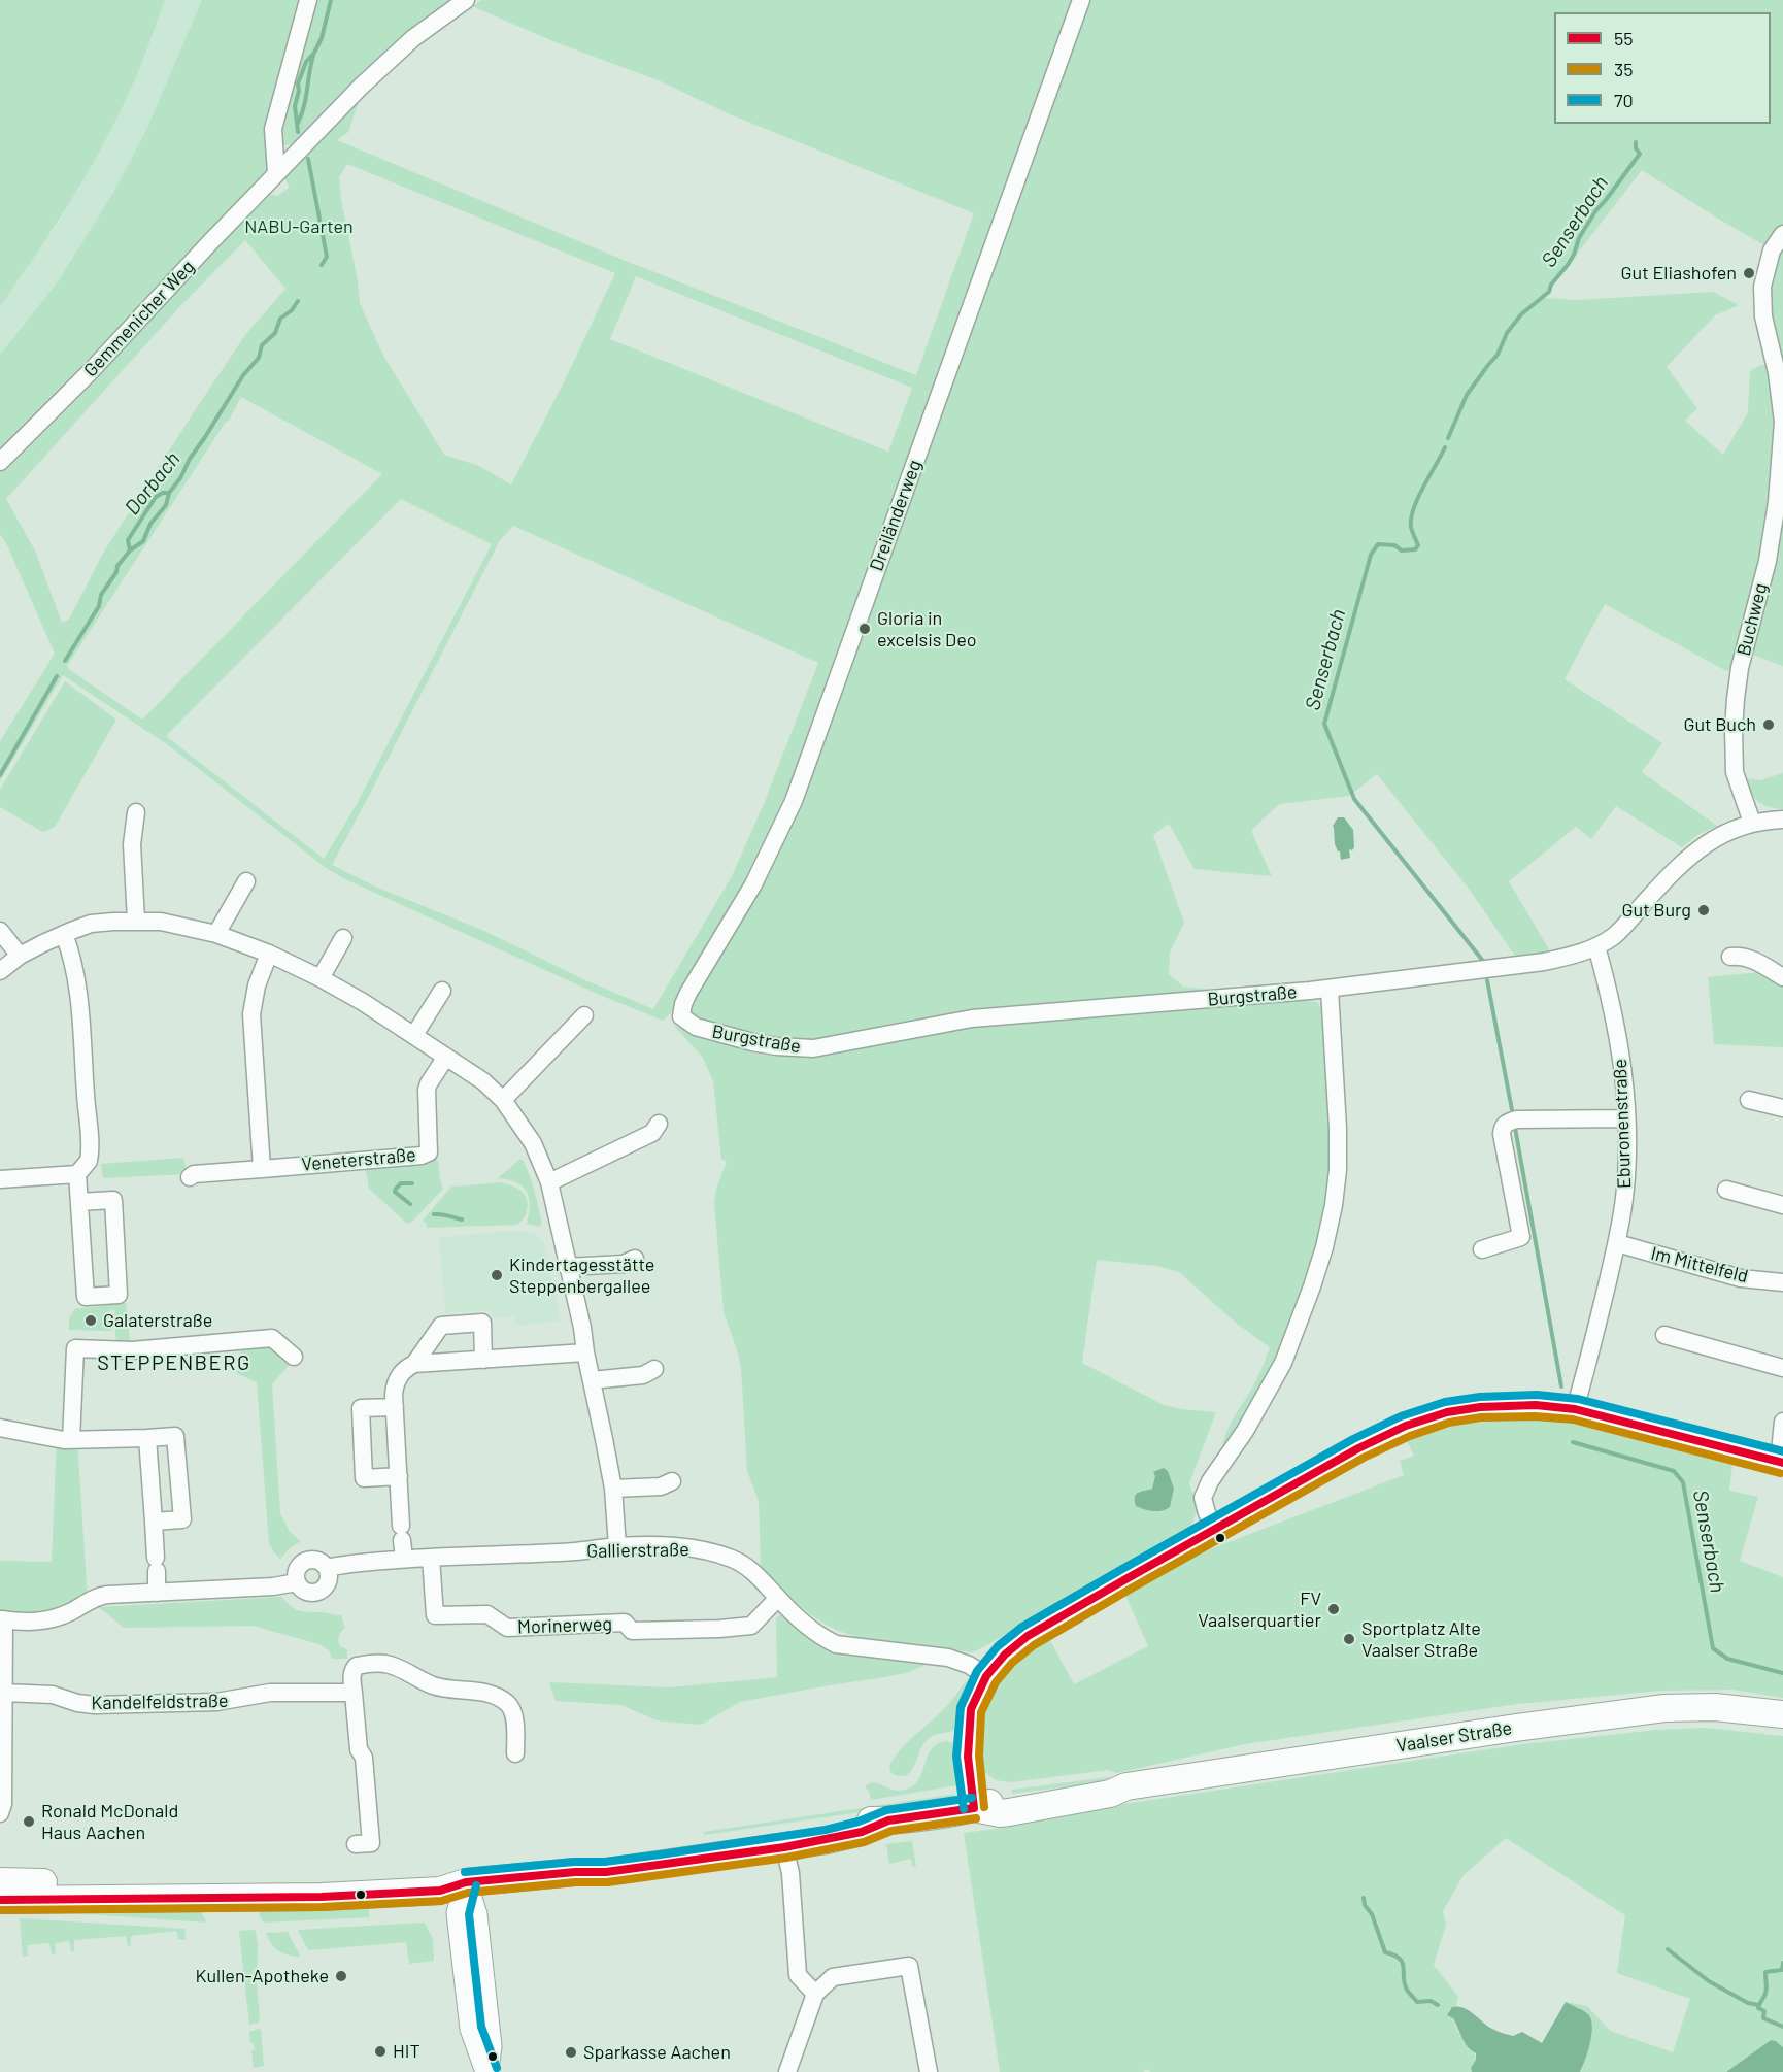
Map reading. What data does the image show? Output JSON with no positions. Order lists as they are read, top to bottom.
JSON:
{
  "streets": {
    "main road": ["Vaalser Straße"],
    "street": [
      "Gemmenicher Weg",
      "Dreiländerweg",
      "Buchweg",
      "Burgstraße",
      "Eburonenstraße",
      "Veneterstraße",
      "Im Mittelfeld",
      "Gallierstraße",
      "Morinerweg",
      "Kandelfeldstraße"
    ]
  },
  "crossings": [
    ["Dreiländerweg", "Burgstraße"],
    ["Buchweg", "Burgstraße"],
    ["Burgstraße", "Eburonenstraße"],
    ["Eburonenstraße", "Im Mittelfeld"],
    ["Gallierstraße", "Morinerweg"]
  ],
  "districts": ["STEPPENBERG"],
  "water": ["Senserbach", "Dorbach"],
  "parks": ["NABU-Garten"],
  "places": [
    "Gut Eliashofen",
    "Gloria in excelsis Deo",
    "Gut Buch",
    "Gut Burg",
    "Kindertagesstätte Steppenbergallee",
    "Galaterstraße",
    "FV Vaalserquartier",
    "Sportplatz Alte Vaalser Straße",
    "Ronald McDonald Haus Aachen",
    "Kullen-Apotheke",
    "HIT",
    "Sparkasse Aachen"
  ],
  "lines": ["transit line 70", "transit line 55", "transit line 35"],
  "legend": ["55", "35", "70"]
}
